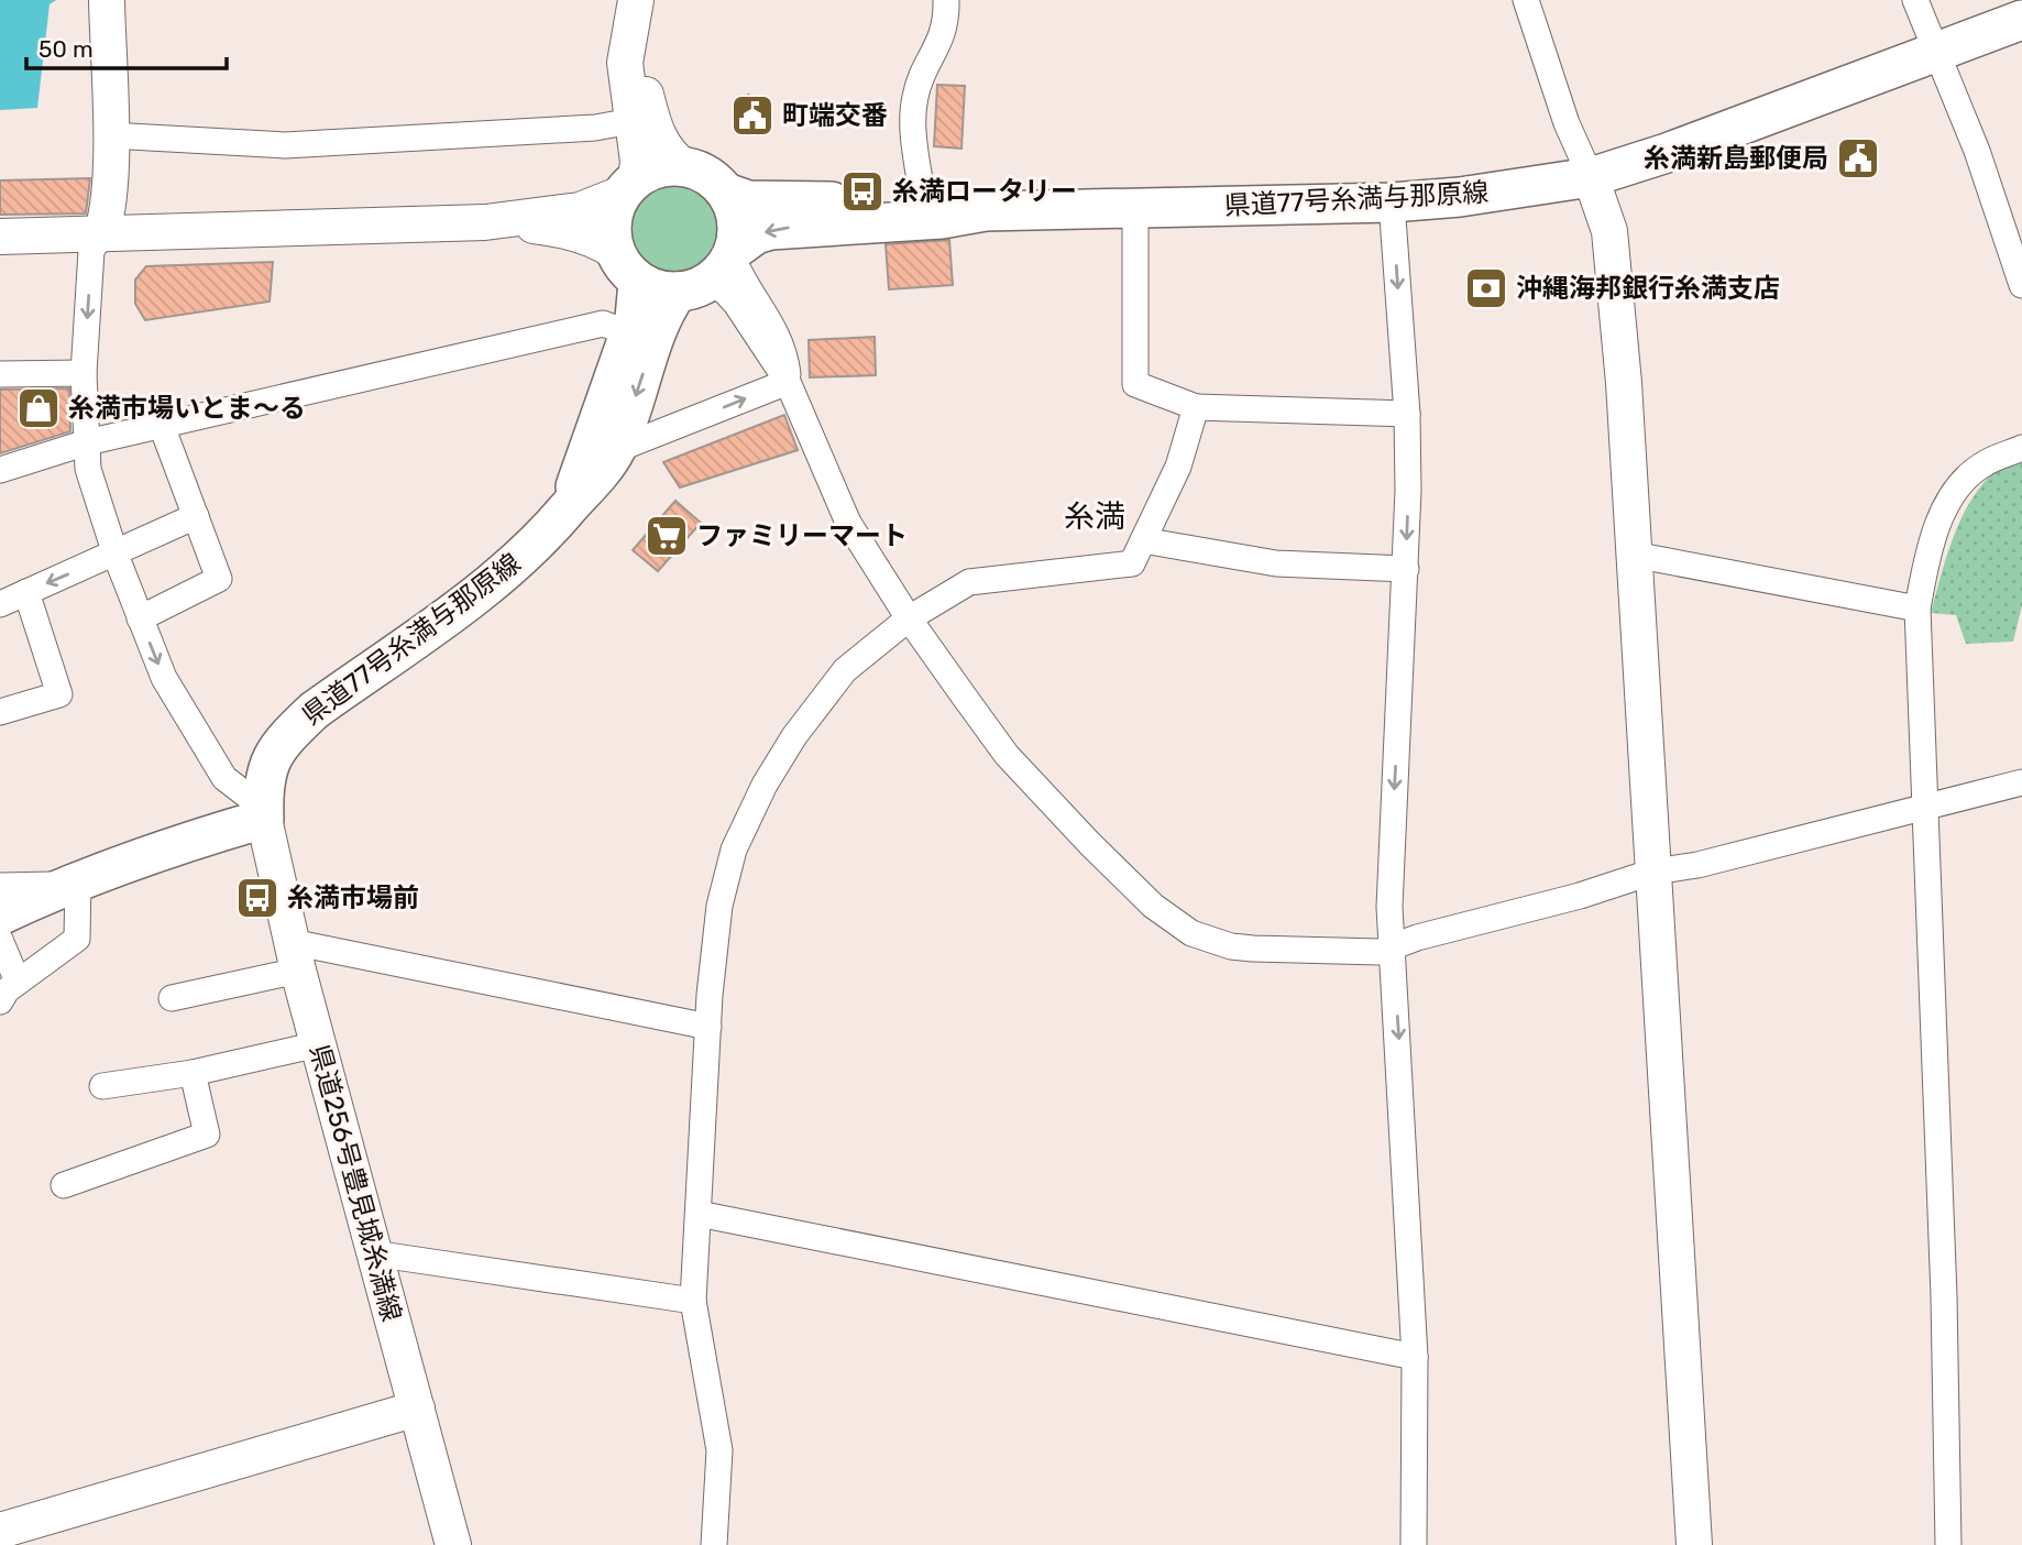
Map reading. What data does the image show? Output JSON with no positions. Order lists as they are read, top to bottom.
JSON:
{
  "streets": {
    "main road": ["県道77号糸満与那原線"],
    "street": ["県道256号豊見城糸満線"]
  },
  "crossings": [
    ["県道77号糸満与那原線", "県道256号豊見城糸満線"]
  ],
  "districts": ["糸満"],
  "places": {
    "public building": ["町端交番", "糸満新島郵便局"],
    "bus stop": ["糸満ロータリー", "糸満市場前"],
    "bank": ["沖縄海邦銀行糸満支店"],
    "shop": ["糸満市場いとま～る"],
    "supermarket": ["ファミリーマート"]
  },
  "scale_bar": "50 m"
}
